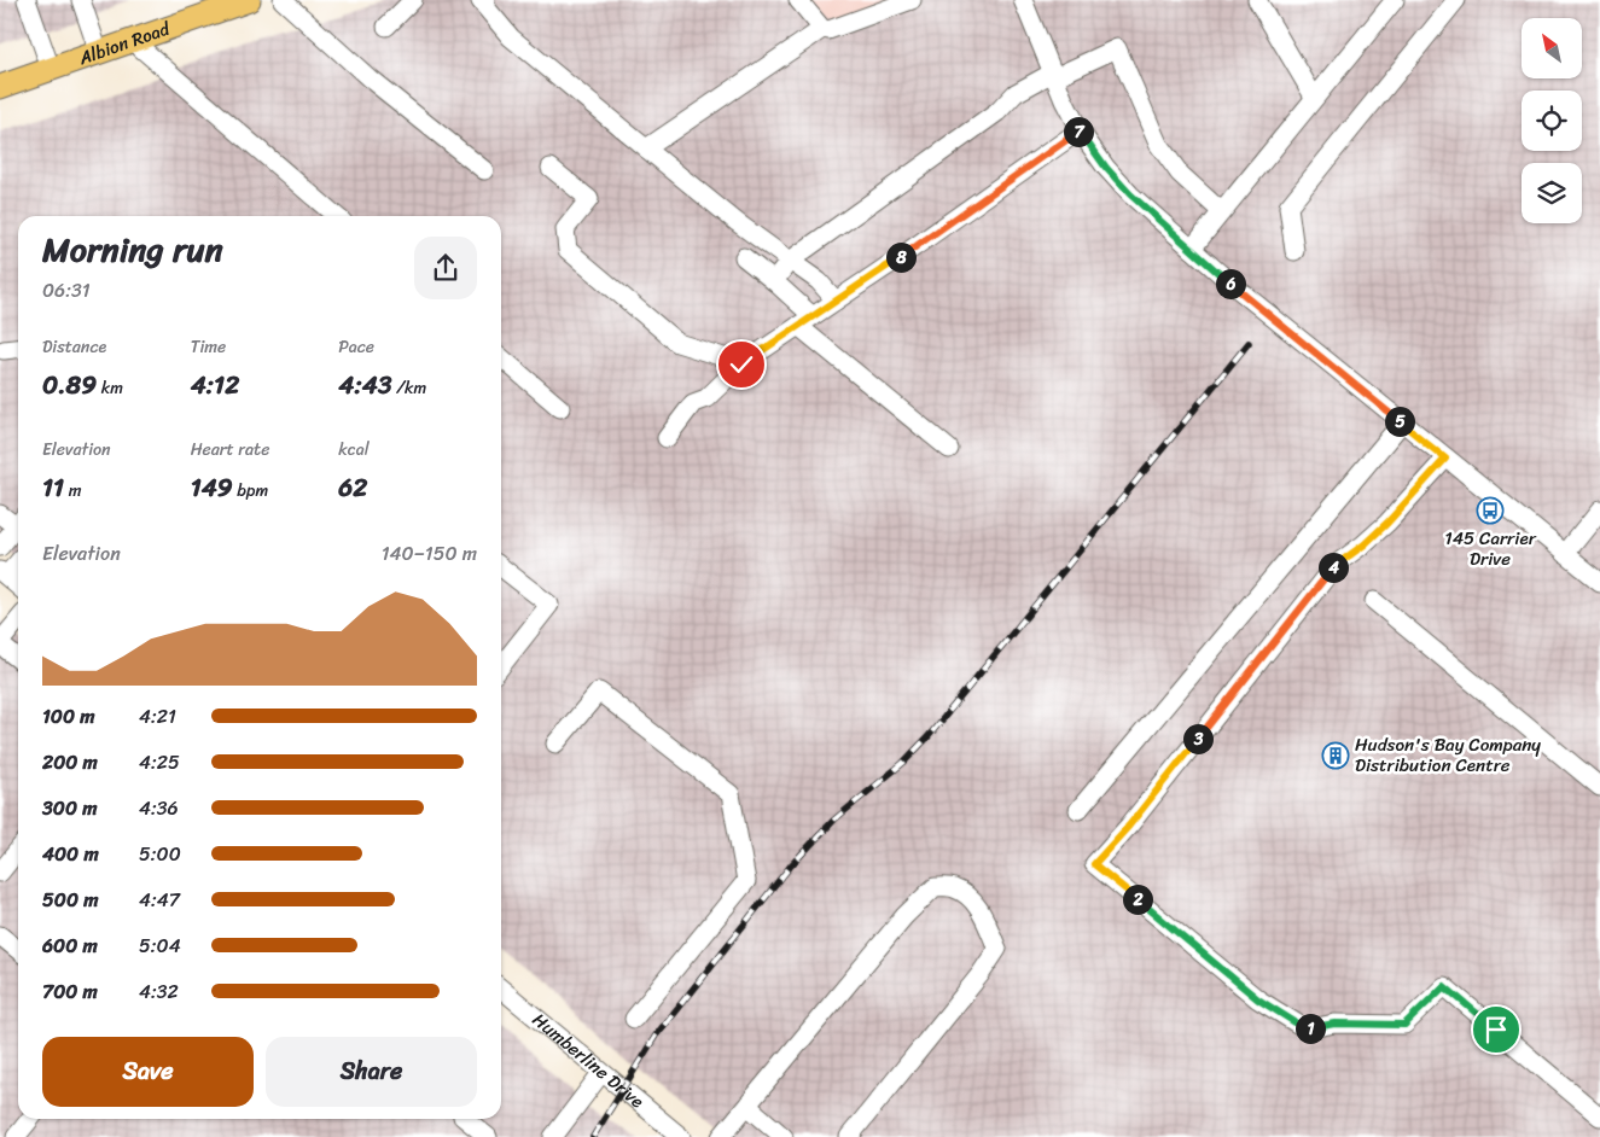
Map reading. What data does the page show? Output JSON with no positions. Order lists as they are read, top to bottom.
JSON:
{
  "streets": {
    "main road": ["Albion Road"],
    "street": ["Humberline Drive"]
  },
  "places": {
    "bus stop": ["145 Carrier Drive"],
    "building": ["Hudson's Bay Company Distribution Centre"]
  },
  "north": "top left",
  "page": {
    "pins": [
      "7",
      "8",
      "6",
      "5",
      "4",
      "3",
      "2",
      "1"
    ],
    "heading": ["Morning run", "06:31"],
    "stats": [
      ["Distance", "0.89 km"],
      ["Time", "4:12"],
      ["Pace", "4:43 /km"],
      ["Elevation", "11 m"],
      ["Heart rate", "149 bpm"],
      ["kcal", "62"]
    ],
    "chart": ["Elevation", "140–150 m"],
    "list": [
      {
        "name": "100 m",
        "note": "4:21"
      },
      {
        "name": "200 m",
        "note": "4:25"
      },
      {
        "name": "300 m",
        "note": "4:36"
      },
      {
        "name": "400 m",
        "note": "5:00"
      },
      {
        "name": "500 m",
        "note": "4:47"
      },
      {
        "name": "600 m",
        "note": "5:04"
      },
      {
        "name": "700 m",
        "note": "4:32"
      }
    ],
    "buttons": ["Save", "Share"]
  }
}
